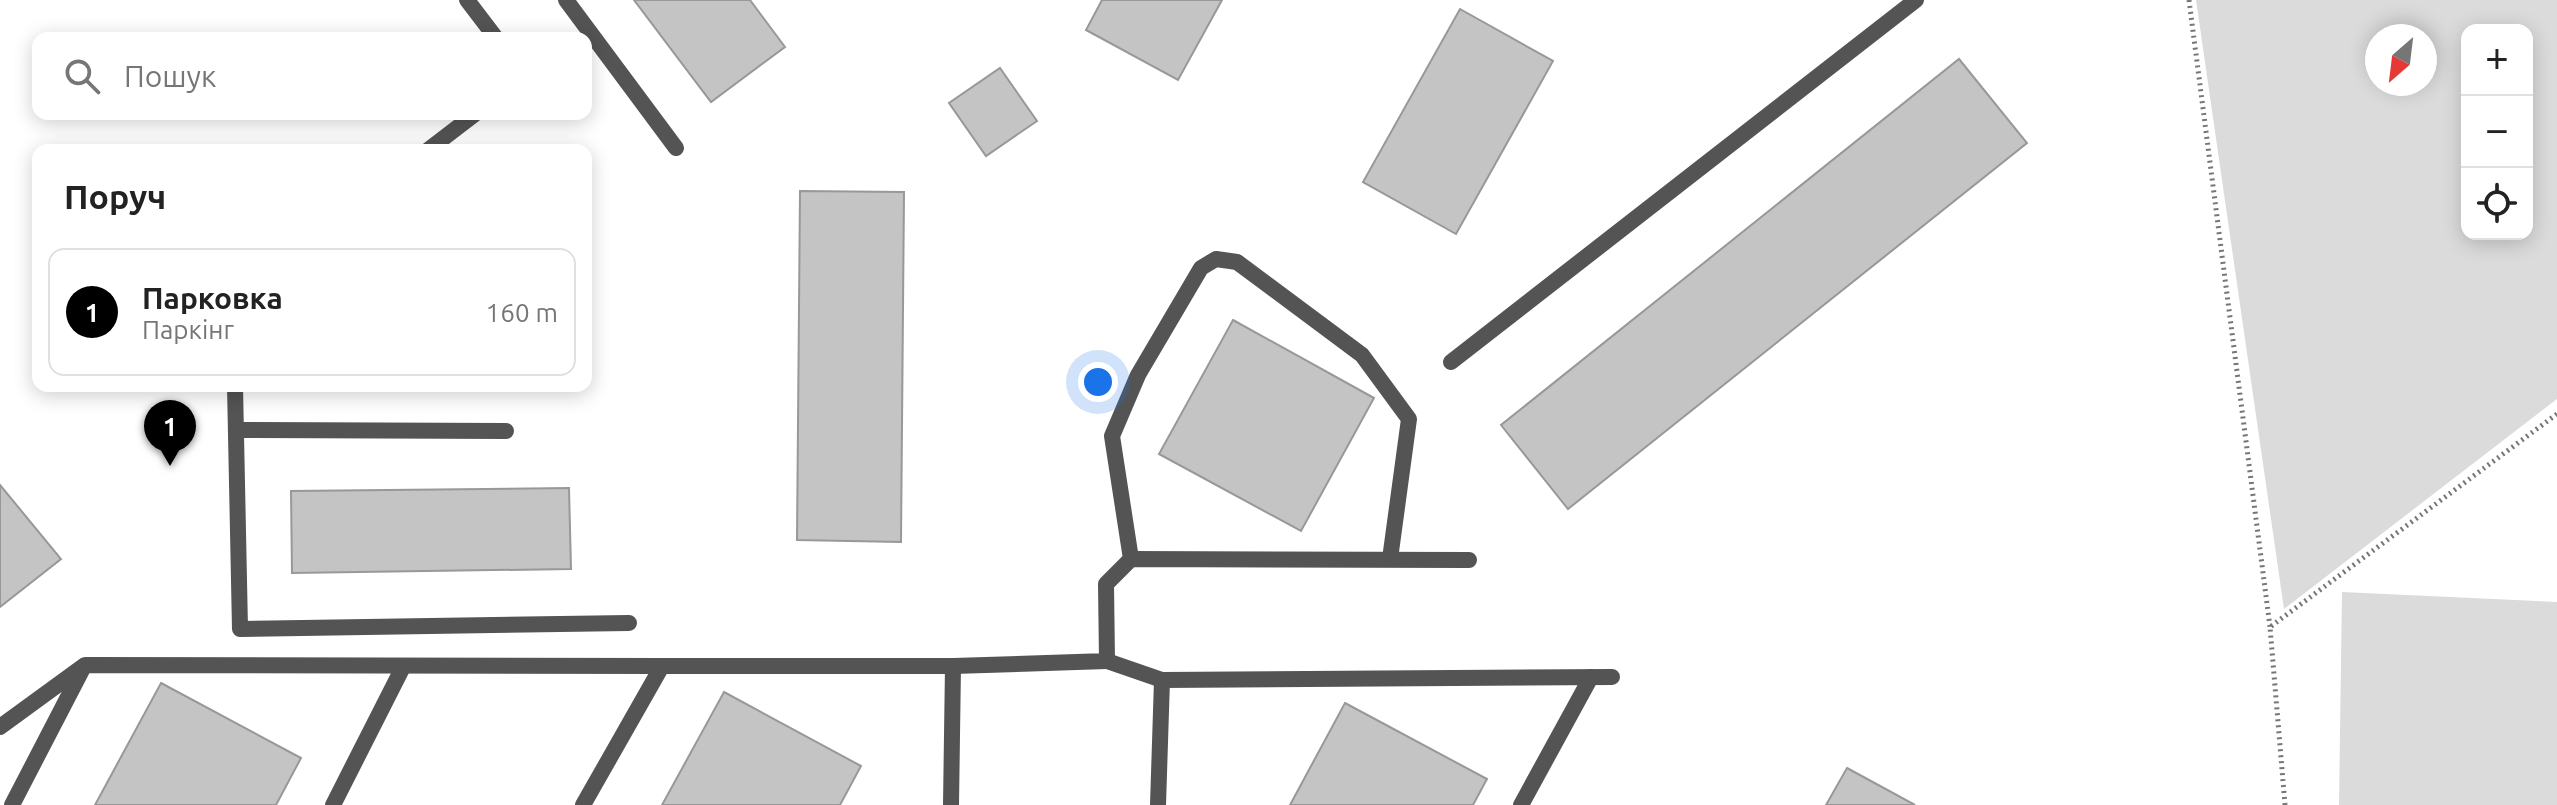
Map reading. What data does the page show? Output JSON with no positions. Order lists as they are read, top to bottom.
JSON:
{
  "north": "bottom left",
  "page": {
    "map_buttons": ["+", "−"],
    "search": "Пошук",
    "heading": "Поруч",
    "list": [
      {
        "mark": "1",
        "name": "Парковка",
        "note": "Паркінг",
        "value": "160 m"
      }
    ],
    "pins": "1"
  }
}
